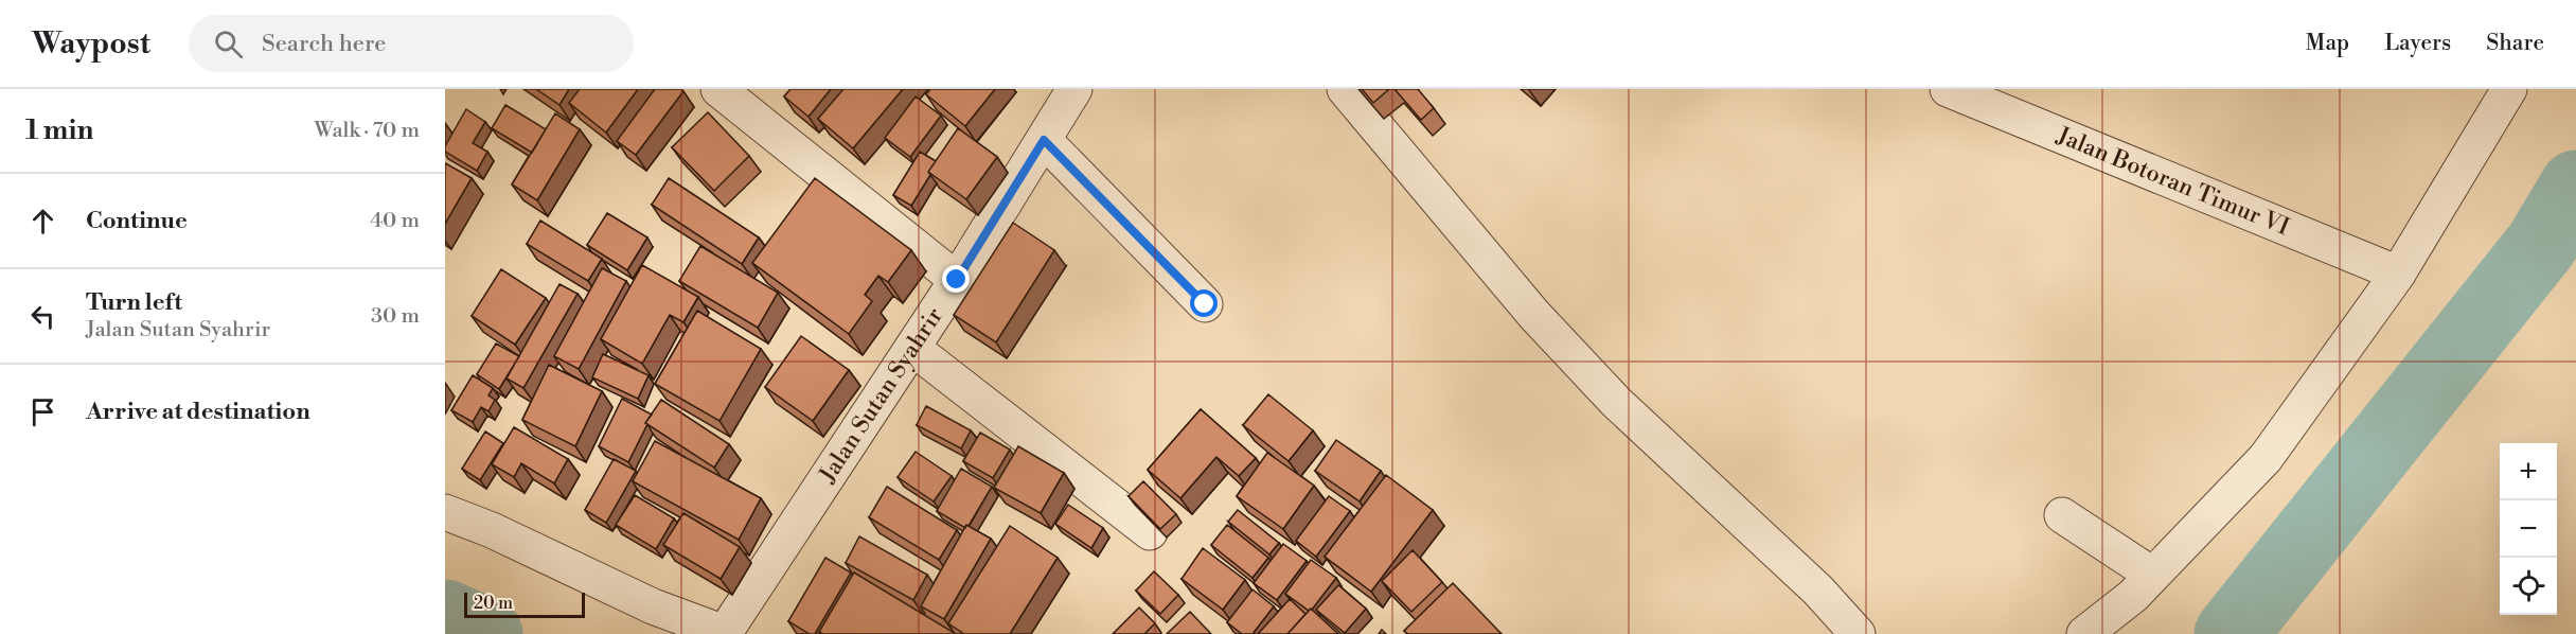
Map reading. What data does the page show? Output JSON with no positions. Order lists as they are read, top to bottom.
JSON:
{
  "streets": {
    "street": ["Jalan Botoran Timur VI", "Jalan Sutan Syahrir"]
  },
  "scale_bar": "20 m",
  "page": {
    "header": "Waypost",
    "search": "Search here",
    "nav": ["Map", "Layers", "Share"],
    "heading": ["1 min", "Walk · 70 m"],
    "list": [
      ["Continue", "40 m"],
      ["Turn left", "Jalan Sutan Syahrir", "30 m"],
      "Arrive at destination"
    ],
    "map_buttons": ["+", "−"],
    "scale": "20 m"
  }
}
